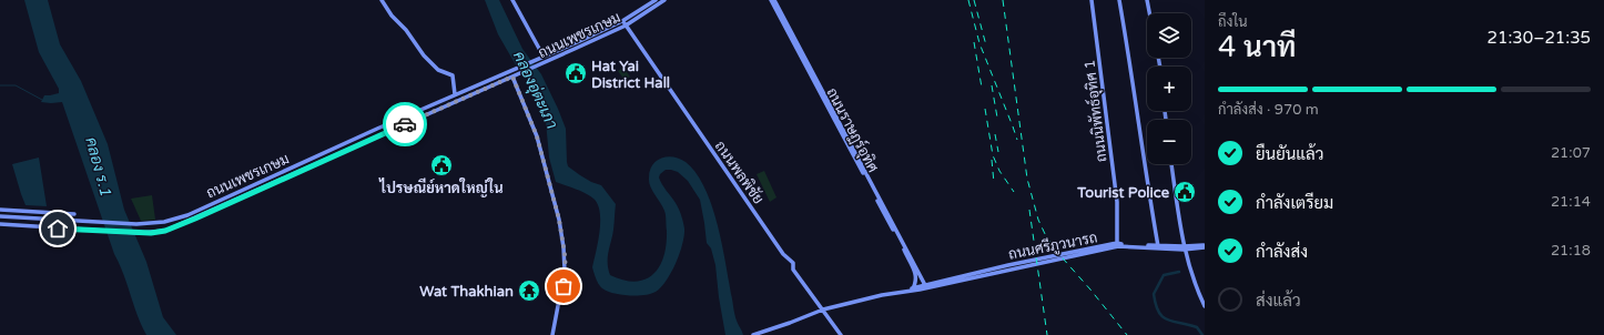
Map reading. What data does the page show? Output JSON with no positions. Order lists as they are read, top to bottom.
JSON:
{
  "streets": {
    "main road": [
      "ถนนเพชรเกษม",
      "ถนนนิพัทธ์อุทิศ 1",
      "ถนนราษฏร์อุทิศ",
      "ถนนพลพิชัย",
      "ถนนศรีภูวนารถ"
    ]
  },
  "crossings": [
    ["ถนนเพชรเกษม", "ถนนพลพิชัย"],
    ["ถนนนิพัทธ์อุทิศ 1", "ถนนศรีภูวนารถ"],
    ["ถนนราษฏร์อุทิศ", "ถนนศรีภูวนารถ"],
    ["ถนนพลพิชัย", "ถนนศรีภูวนารถ"]
  ],
  "water": ["คลองอุ่ตะเภา", "คลอง ร.1"],
  "places": {
    "public building": ["Hat Yai District Hall", "ไปรษณีย์หาดใหญ่ใน", "Tourist Police"],
    "temple": ["Wat Thakhian"]
  },
  "page": {
    "heading": ["4 นาที", "ถึงใน", "21:30–21:35"],
    "map_buttons": ["+", "−"],
    "bar": "กำลังส่ง · 970 m",
    "list": [
      ["ยืนยันแล้ว", "21:07"],
      ["กำลังเตรียม", "21:14"],
      ["กำลังส่ง", "21:18"],
      "ส่งแล้ว"
    ]
  }
}
